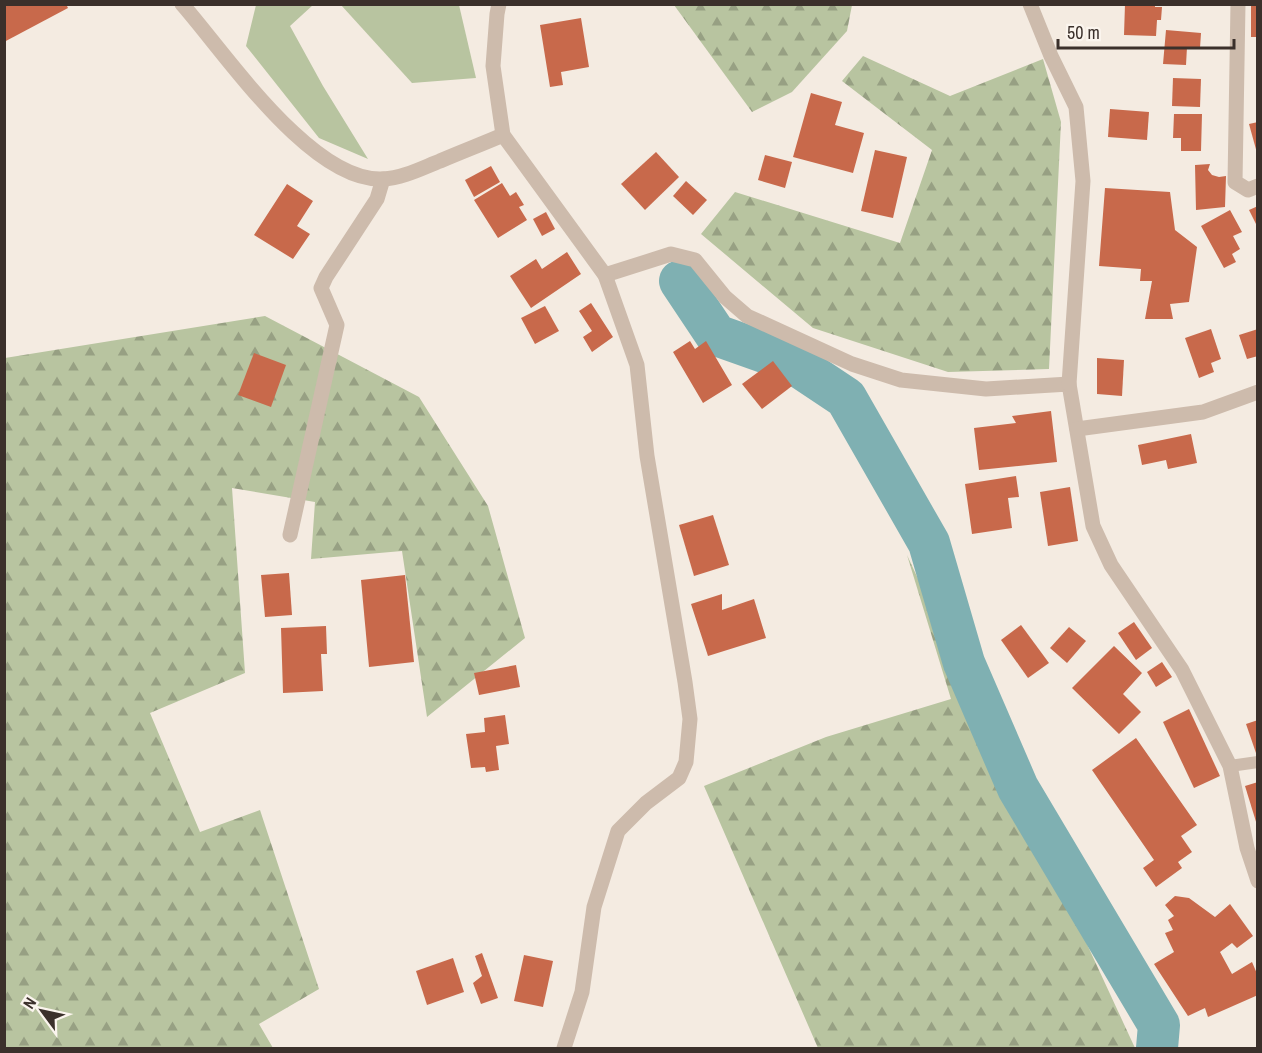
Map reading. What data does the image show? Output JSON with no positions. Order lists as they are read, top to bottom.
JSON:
{
  "scale_bar": "50 m",
  "north": "top left"
}
